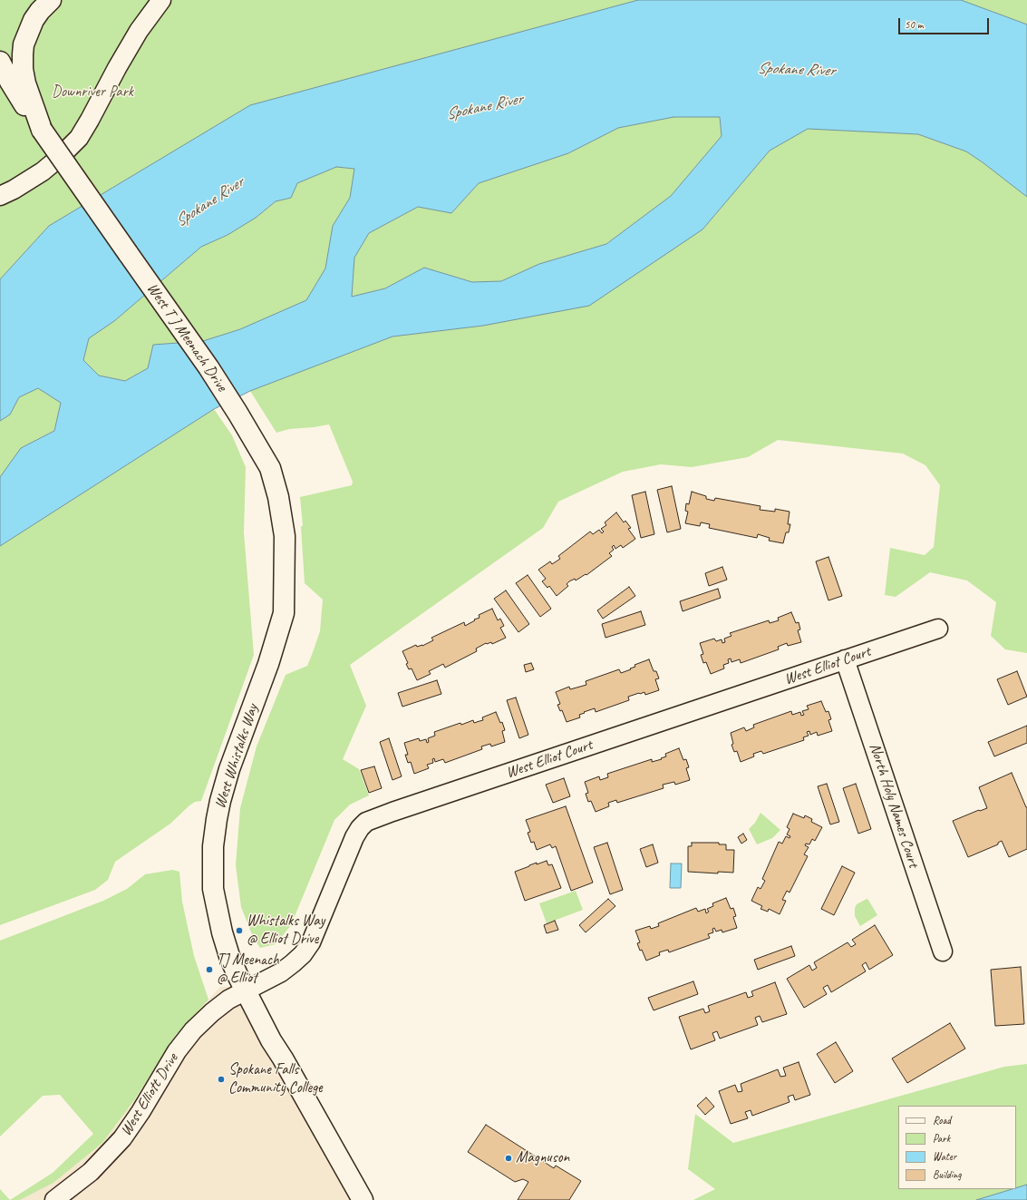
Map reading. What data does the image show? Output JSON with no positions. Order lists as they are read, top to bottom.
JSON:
{
  "streets": {
    "main road": ["West T J Meenach Drive", "West Whistalks Way"],
    "street": ["West Elliot Court", "North Holy Names Court", "West Elliott Drive"]
  },
  "crossings": [
    ["West T J Meenach Drive", "West Whistalks Way"],
    ["West Elliot Court", "West Whistalks Way"],
    ["West Elliot Court", "North Holy Names Court"],
    ["West Elliot Court", "West Elliott Drive"],
    ["West Whistalks Way", "West Elliott Drive"]
  ],
  "water": ["Spokane River"],
  "parks": ["Downriver Park"],
  "places": [
    "Whistalks Way @ Elliot Drive",
    "TJ Meenach @ Elliot",
    "Spokane Falls Community College",
    "Magnuson"
  ],
  "legend": [
    "Road",
    "Park",
    "Water",
    "Building"
  ],
  "scale_bar": "50 m"
}
